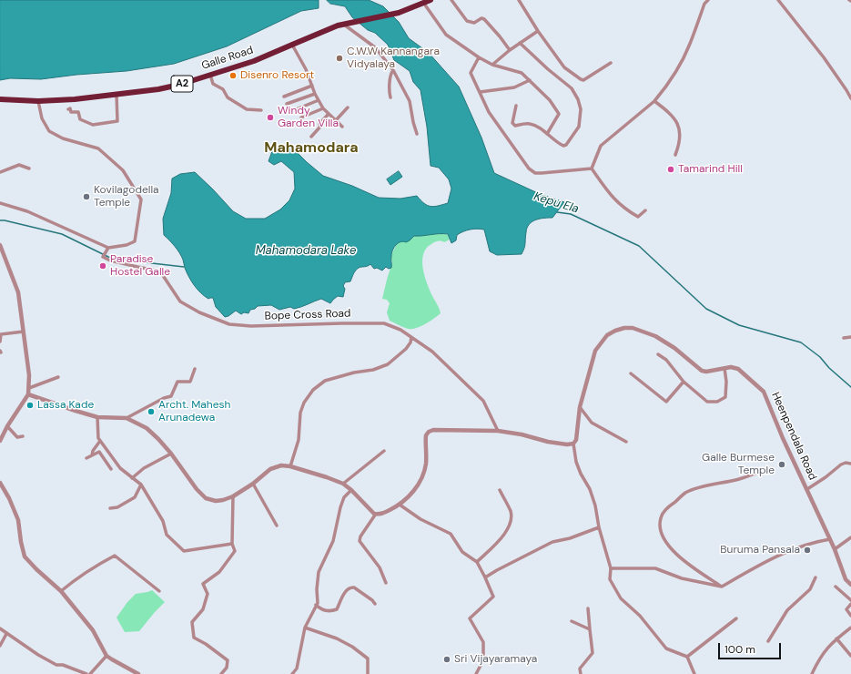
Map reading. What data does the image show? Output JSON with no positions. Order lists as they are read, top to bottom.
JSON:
{
  "streets": {
    "highway": ["Galle Road", "A2"],
    "street": ["Bope Cross Road", "Heenpendala Road"]
  },
  "districts": ["Mahamodara"],
  "water": ["Kepu Ela", "Mahamodara Lake"],
  "places": [
    "C.W.W Kannangara Vidyalaya",
    "Disenro Resort",
    "Windy Garden Villa",
    "Tamarind Hill",
    "Kovilagodella Temple",
    "Paradise Hostel Galle",
    "Lassa Kade",
    "Archt. Mahesh Arunadewa",
    "Galle Burmese Temple",
    "Buruma Pansala",
    "Sri Vijayaramaya"
  ],
  "scale_bar": "100 m"
}
